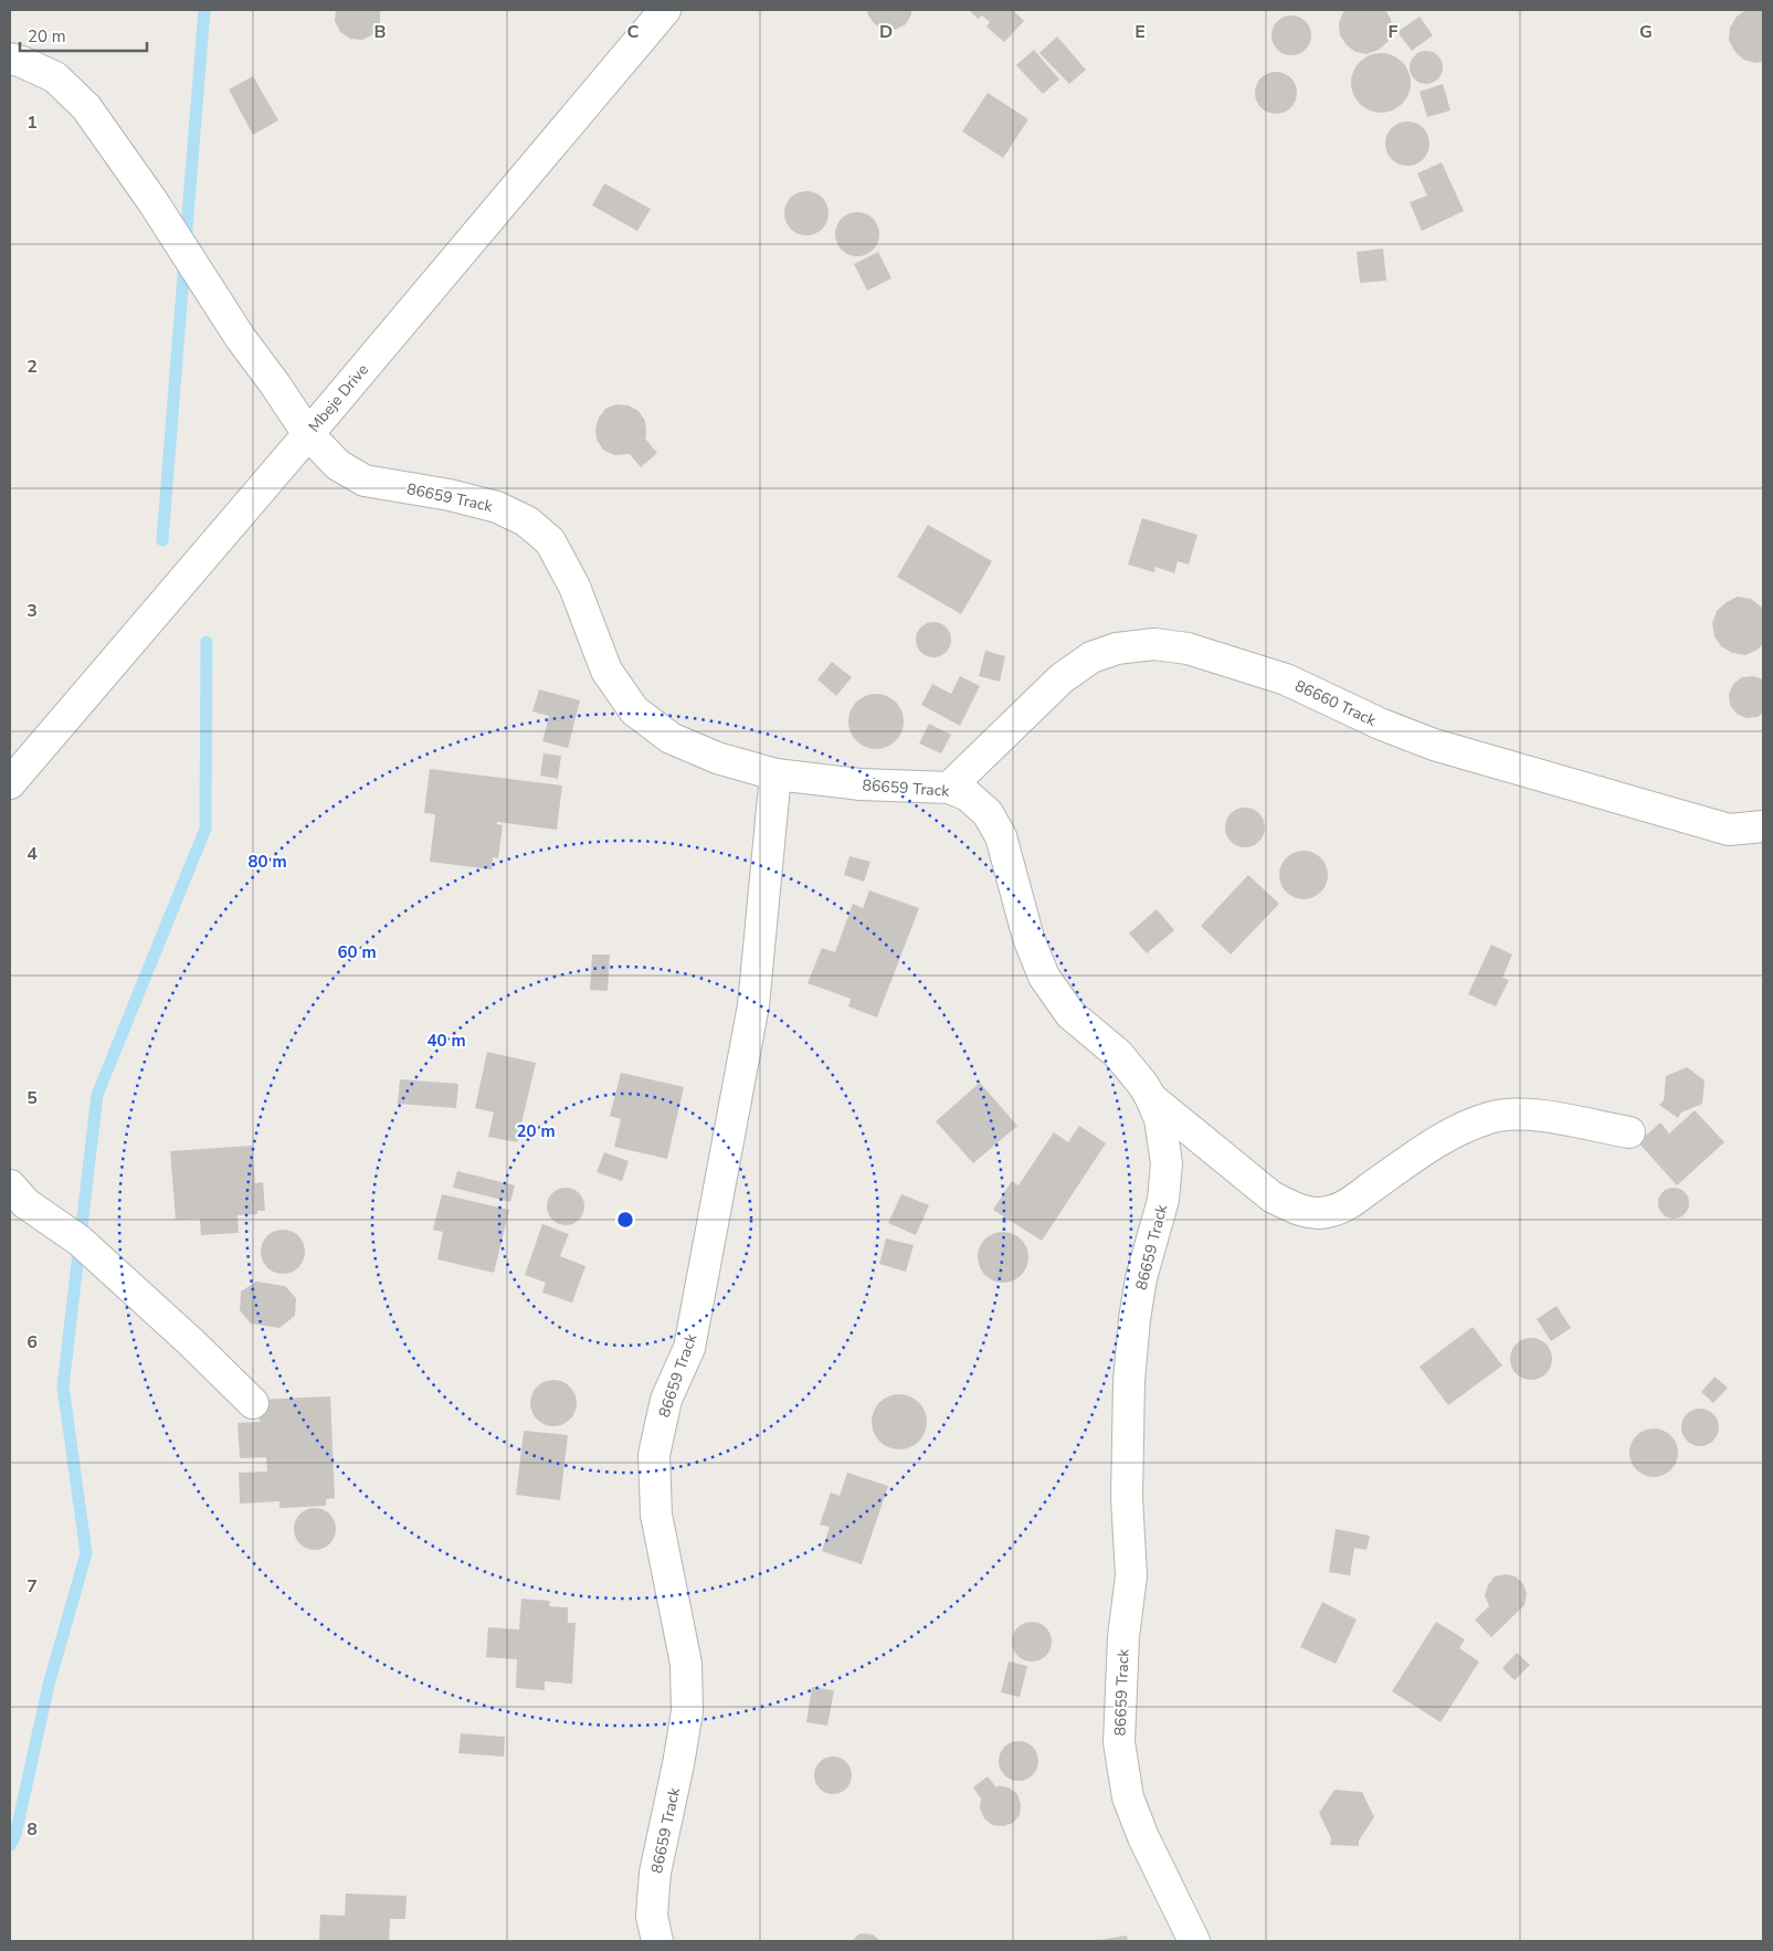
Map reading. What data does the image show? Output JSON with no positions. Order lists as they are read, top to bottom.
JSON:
{
  "streets": {
    "street": ["Mbeje Drive", "86659 Track", "86660 Track"]
  },
  "crossings": [
    ["Mbeje Drive", "86659 Track"],
    ["86659 Track", "86660 Track"]
  ],
  "scale_bar": "20 m",
  "grid": {
    "columns": [
      "B",
      "C",
      "D",
      "E",
      "F",
      "G"
    ],
    "rows": [
      "1",
      "2",
      "3",
      "4",
      "5",
      "6",
      "7",
      "8"
    ]
  },
  "rings": [
    "80 m",
    "60 m",
    "40 m",
    "20 m"
  ]
}
